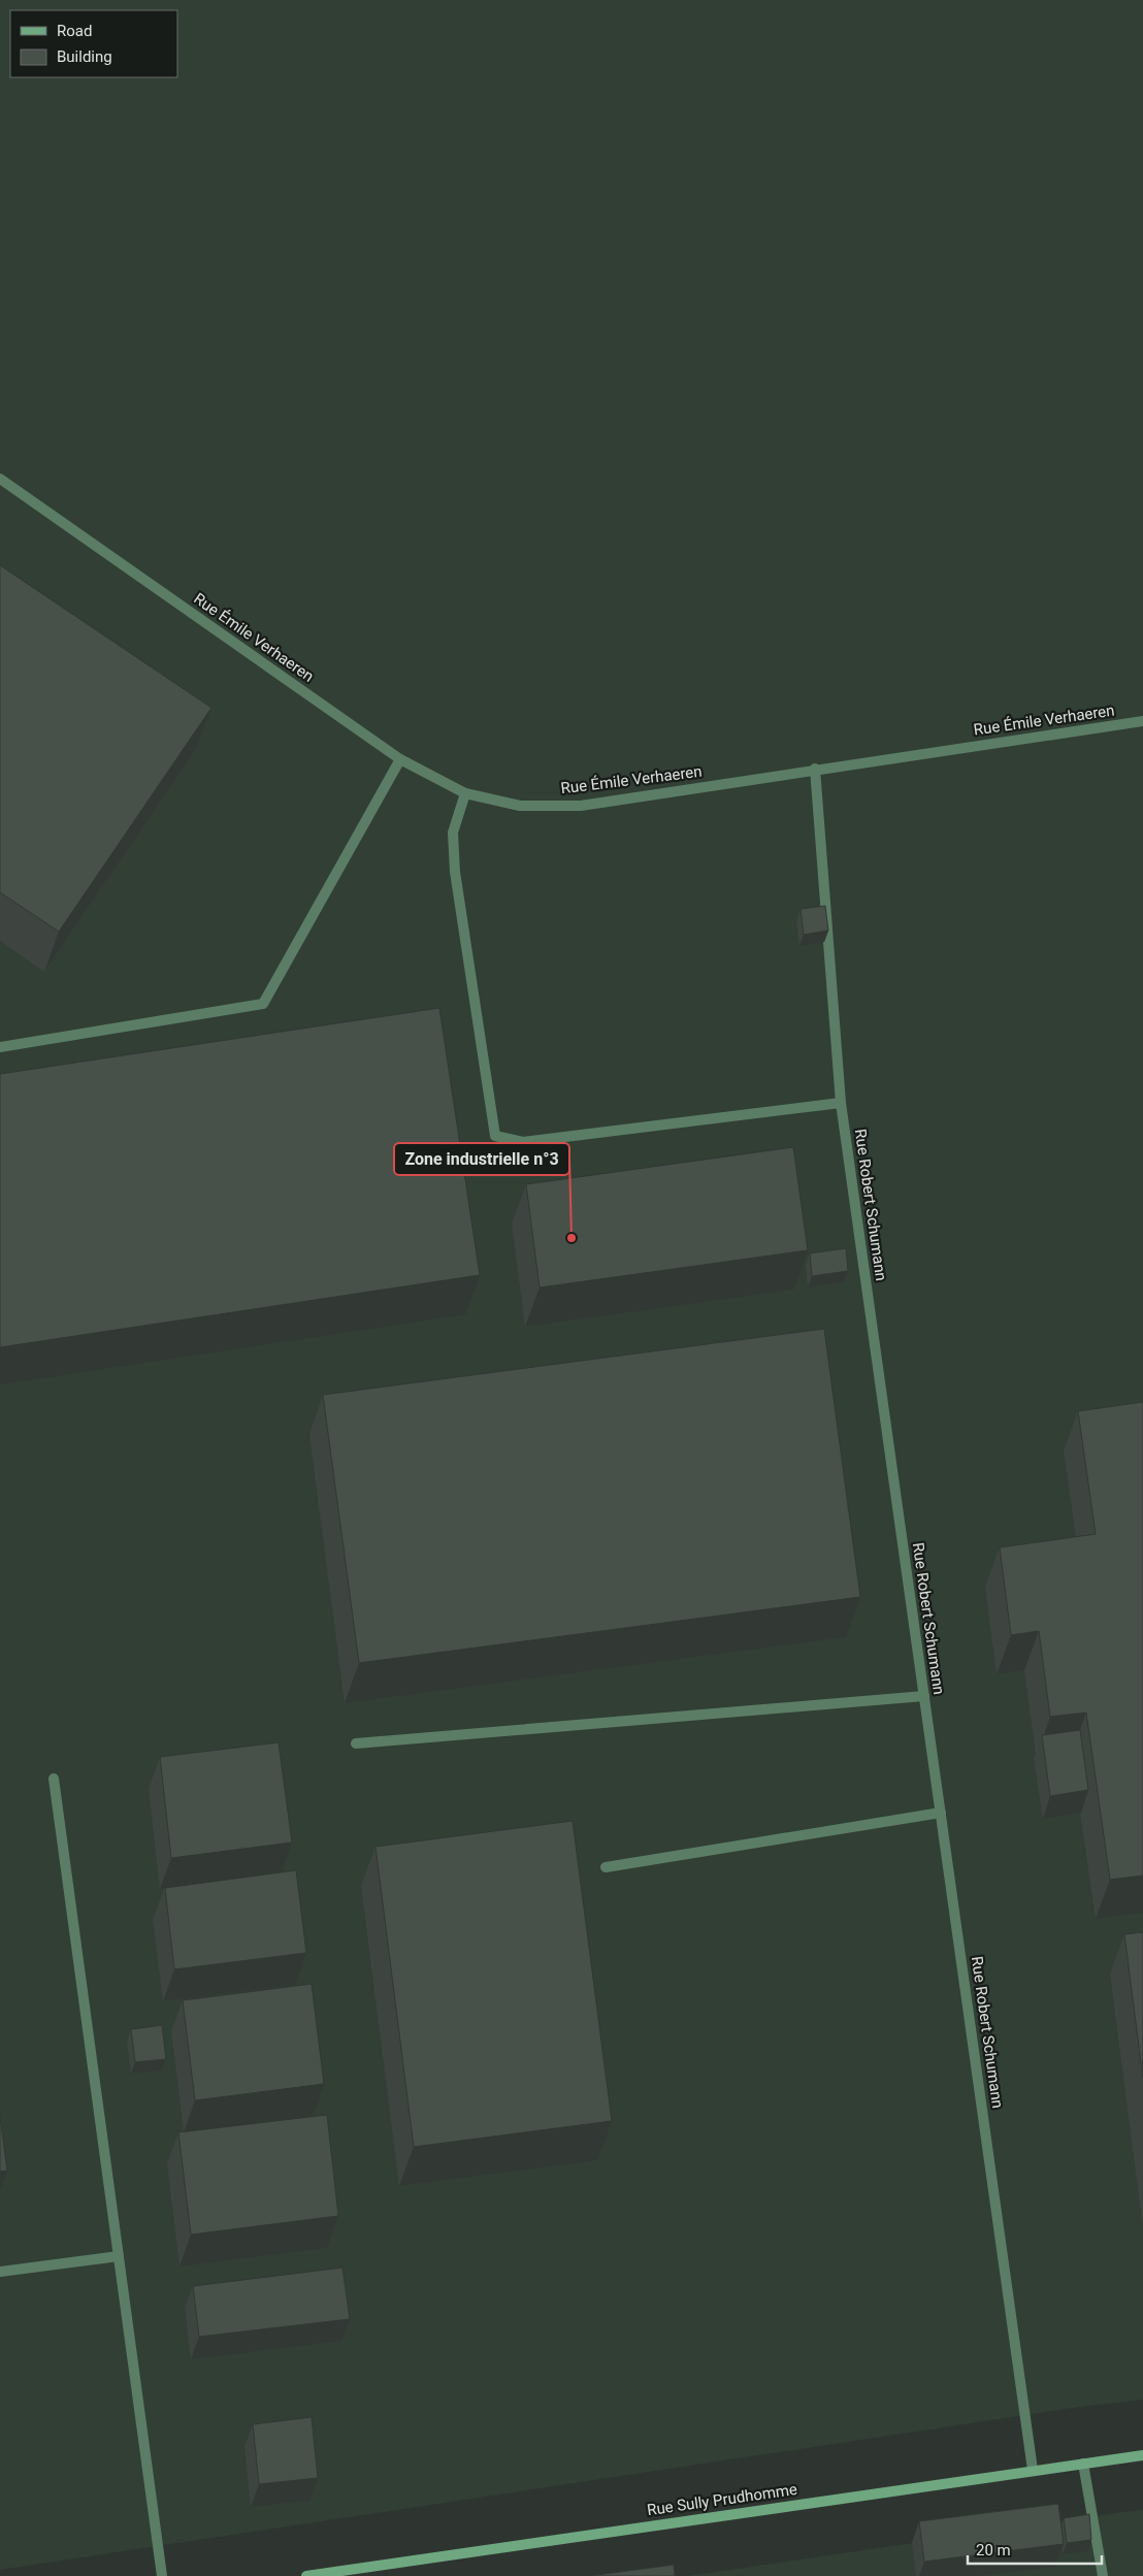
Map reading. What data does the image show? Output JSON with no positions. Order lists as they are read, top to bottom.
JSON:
{
  "streets": {
    "street": ["Rue Sully Prudhomme"],
    "lane": ["Rue Émile Verhaeren", "Rue Robert Schumann"]
  },
  "crossings": [
    ["Rue Émile Verhaeren", "Rue Robert Schumann"],
    ["Rue Robert Schumann", "Rue Sully Prudhomme"]
  ],
  "places": ["Zone industrielle n°3"],
  "legend": ["Road", "Building"],
  "scale_bar": "20 m"
}
